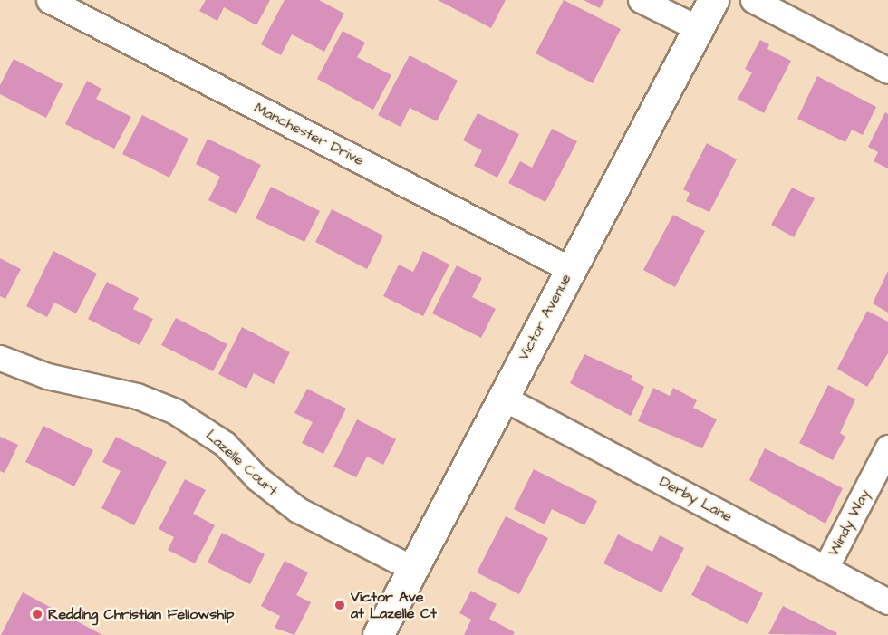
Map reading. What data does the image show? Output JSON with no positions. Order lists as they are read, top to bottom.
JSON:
{
  "streets": {
    "main road": ["Victor Avenue"],
    "street": [
      "Manchester Drive",
      "Lazelle Court",
      "Derby Lane",
      "Windy Way"
    ]
  },
  "crossings": [
    ["Manchester Drive", "Victor Avenue"],
    ["Victor Avenue", "Lazelle Court"],
    ["Victor Avenue", "Derby Lane"],
    ["Derby Lane", "Windy Way"]
  ],
  "places": ["Victor Ave at Lazelle Ct", "Redding Christian Fellowship"]
}
